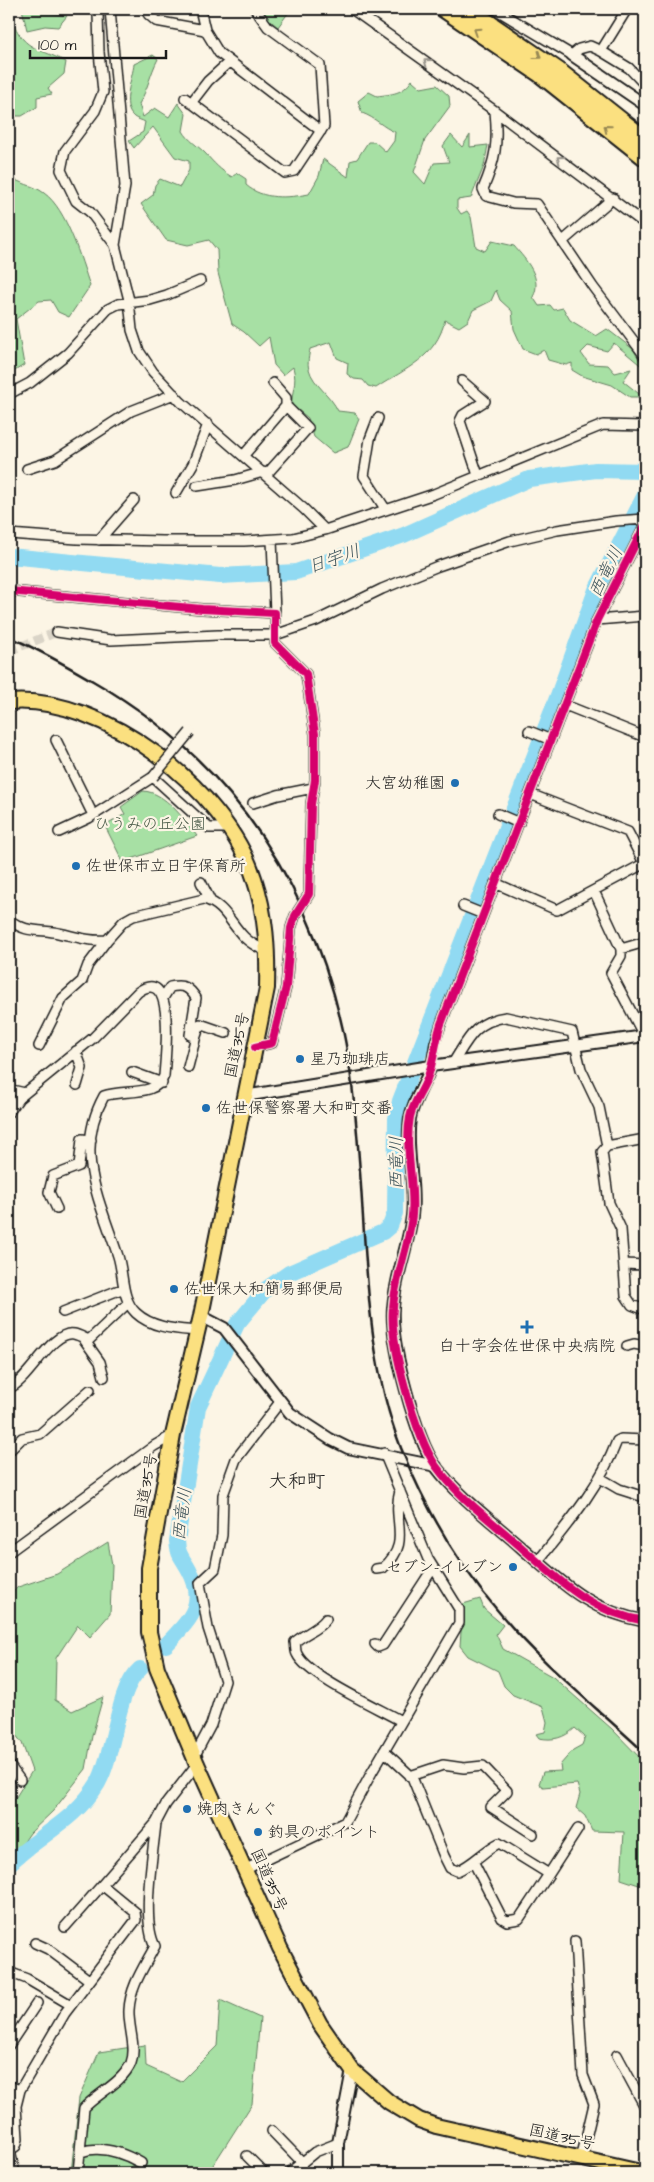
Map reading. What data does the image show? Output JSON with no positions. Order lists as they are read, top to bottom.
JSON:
{
  "streets": {
    "highway": ["国道35号"]
  },
  "districts": ["大和町"],
  "water": ["日宇川", "西竜川"],
  "parks": ["ひうみの丘公園"],
  "places": {
    "other": [
      "大宮幼稚園",
      "佐世保市立日宇保育所",
      "星乃珈琲店",
      "佐世保警察署大和町交番",
      "佐世保大和簡易郵便局",
      "セブン-イレブン",
      "焼肉きんぐ",
      "釣具のポイント"
    ],
    "health": ["白十字会佐世保中央病院"]
  },
  "scale_bar": "100 m"
}
